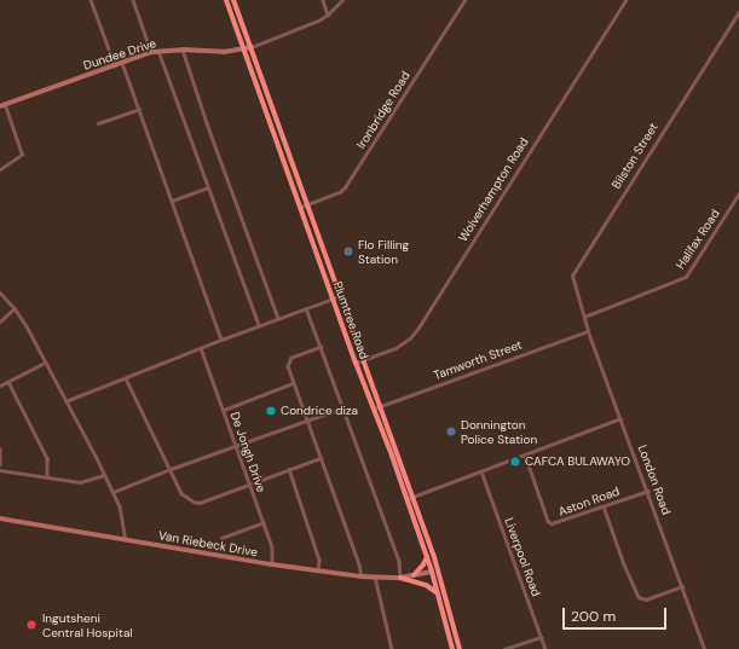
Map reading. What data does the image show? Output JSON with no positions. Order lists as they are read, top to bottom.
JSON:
{
  "streets": {
    "highway": ["Plumtree Road"],
    "street": [
      "Dundee Drive",
      "Ironbridge Road",
      "Bilston Street",
      "Wolverhampton Road",
      "Halifax Road",
      "Tamworth Street",
      "De Jongh Drive",
      "London Road",
      "Aston Road",
      "Van Riebeck Drive",
      "Liverpool Road"
    ]
  },
  "crossings": [
    ["Dundee Drive", "Plumtree Road"],
    ["Ironbridge Road", "Plumtree Road"],
    ["Bilston Street", "Halifax Road"],
    ["Bilston Street", "London Road"],
    ["Wolverhampton Road", "Plumtree Road"],
    ["Halifax Road", "London Road"],
    ["Plumtree Road", "Tamworth Street"],
    ["Plumtree Road", "Van Riebeck Drive"],
    ["Tamworth Street", "London Road"],
    ["De Jongh Drive", "Van Riebeck Drive"],
    ["London Road", "Aston Road"]
  ],
  "places": [
    "Flo Filling Station",
    "Condrice diza",
    "Donnington Police Station",
    "CAFCA BULAWAYO",
    "Ingutsheni Central Hospital"
  ],
  "scale_bar": "200 m"
}
